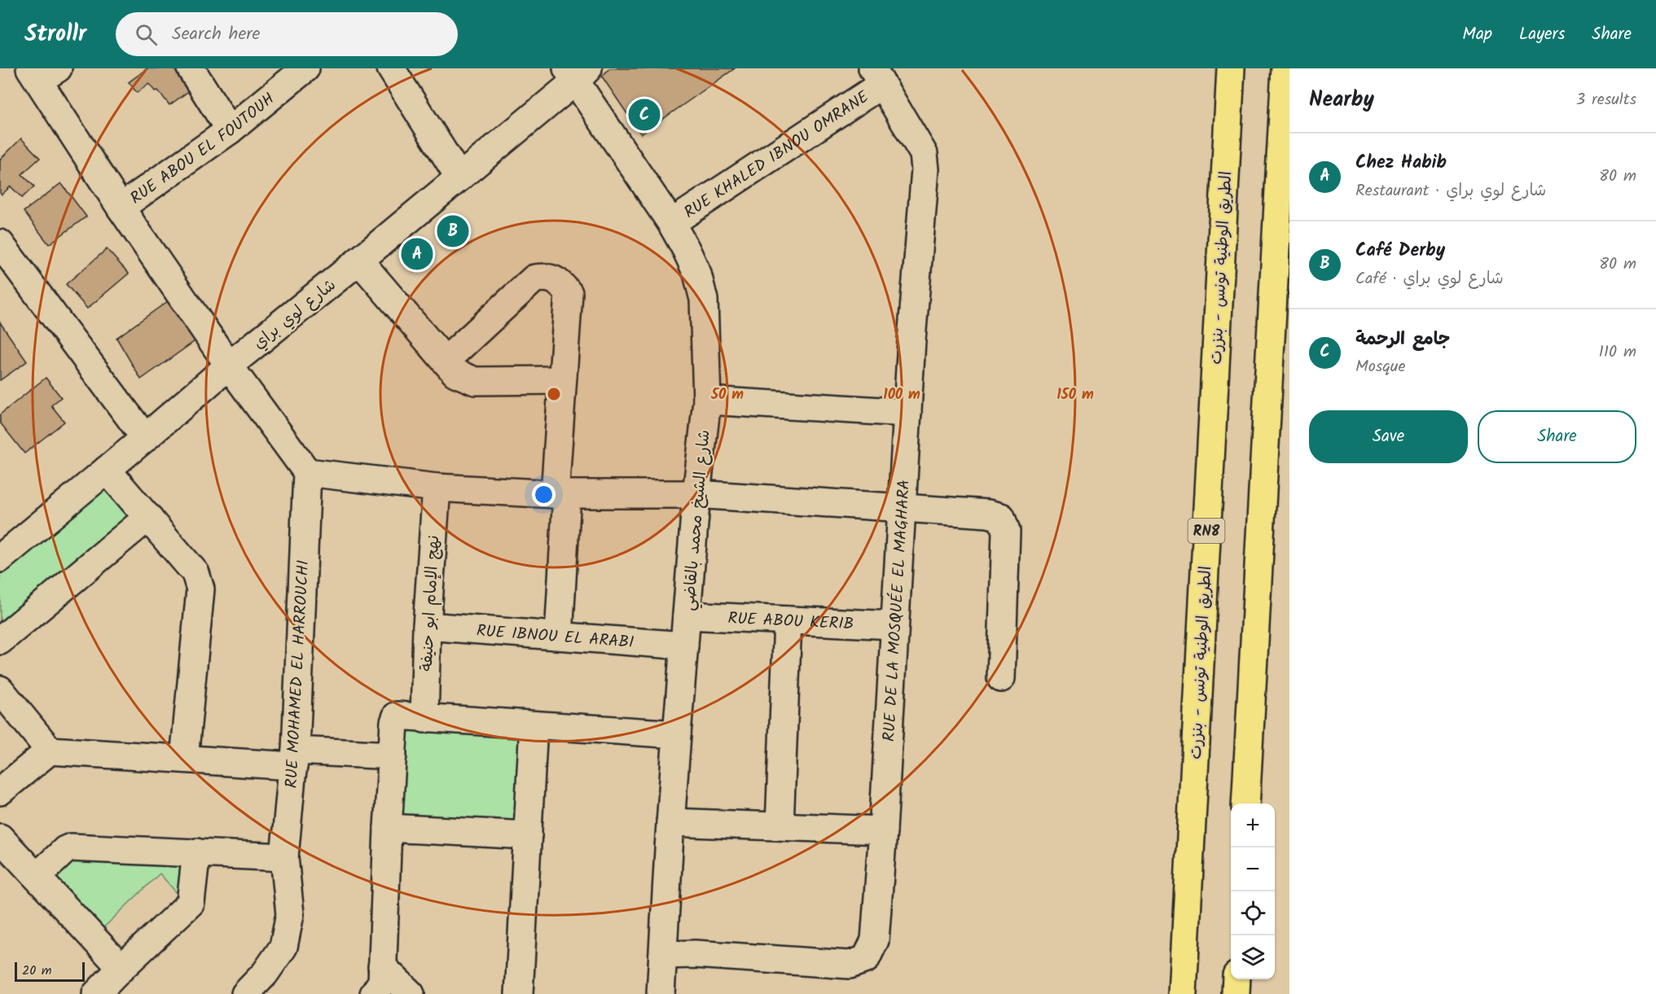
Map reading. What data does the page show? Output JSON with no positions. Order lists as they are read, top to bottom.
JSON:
{
  "streets": {
    "highway": ["الطريق الوطنية تونس - بنزرت", "RN8"],
    "street": [
      "RUE ABOU EL FOUTOUH",
      "RUE KHALED IBNOU OMRANE",
      "شارع لوي براي",
      "شارع الشيخ محمد بالقاضي",
      "نهج الإمام ابو حنيفة",
      "RUE DE LA MOSQUÉE EL MAGHARA",
      "RUE ABOU KERIB",
      "RUE IBNOU EL ARABI",
      "RUE MOHAMED EL HARROUCHI"
    ]
  },
  "crossings": [
    ["RUE KHALED IBNOU OMRANE", "شارع الشيخ محمد بالقاضي"],
    ["RUE KHALED IBNOU OMRANE", "RUE DE LA MOSQUÉE EL MAGHARA"],
    ["شارع لوي براي", "شارع الشيخ محمد بالقاضي"],
    ["شارع الشيخ محمد بالقاضي", "RUE DE LA MOSQUÉE EL MAGHARA"],
    ["شارع الشيخ محمد بالقاضي", "RUE ABOU KERIB"],
    ["شارع الشيخ محمد بالقاضي", "RUE IBNOU EL ARABI"],
    ["نهج الإمام ابو حنيفة", "RUE IBNOU EL ARABI"],
    ["RUE DE LA MOSQUÉE EL MAGHARA", "RUE ABOU KERIB"]
  ],
  "scale_bar": "20 m",
  "page": {
    "header": "Strollr",
    "search": "Search here",
    "nav": ["Map", "Layers", "Share"],
    "heading": ["Nearby", "3 results"],
    "pins": ["C", "B", "A"],
    "list": [
      {
        "mark": "A",
        "name": "Chez Habib",
        "note": "Restaurant · شارع لوي براي",
        "value": "80 m"
      },
      {
        "mark": "B",
        "name": "Café Derby",
        "note": "Café · شارع لوي براي",
        "value": "80 m"
      },
      {
        "mark": "C",
        "name": "جامع الرحمة",
        "note": "Mosque",
        "value": "110 m"
      }
    ],
    "buttons": ["Save", "Share"],
    "map_buttons": ["+", "−"],
    "scale": "20 m"
  },
  "rings": ["50 m", "100 m", "150 m"]
}
